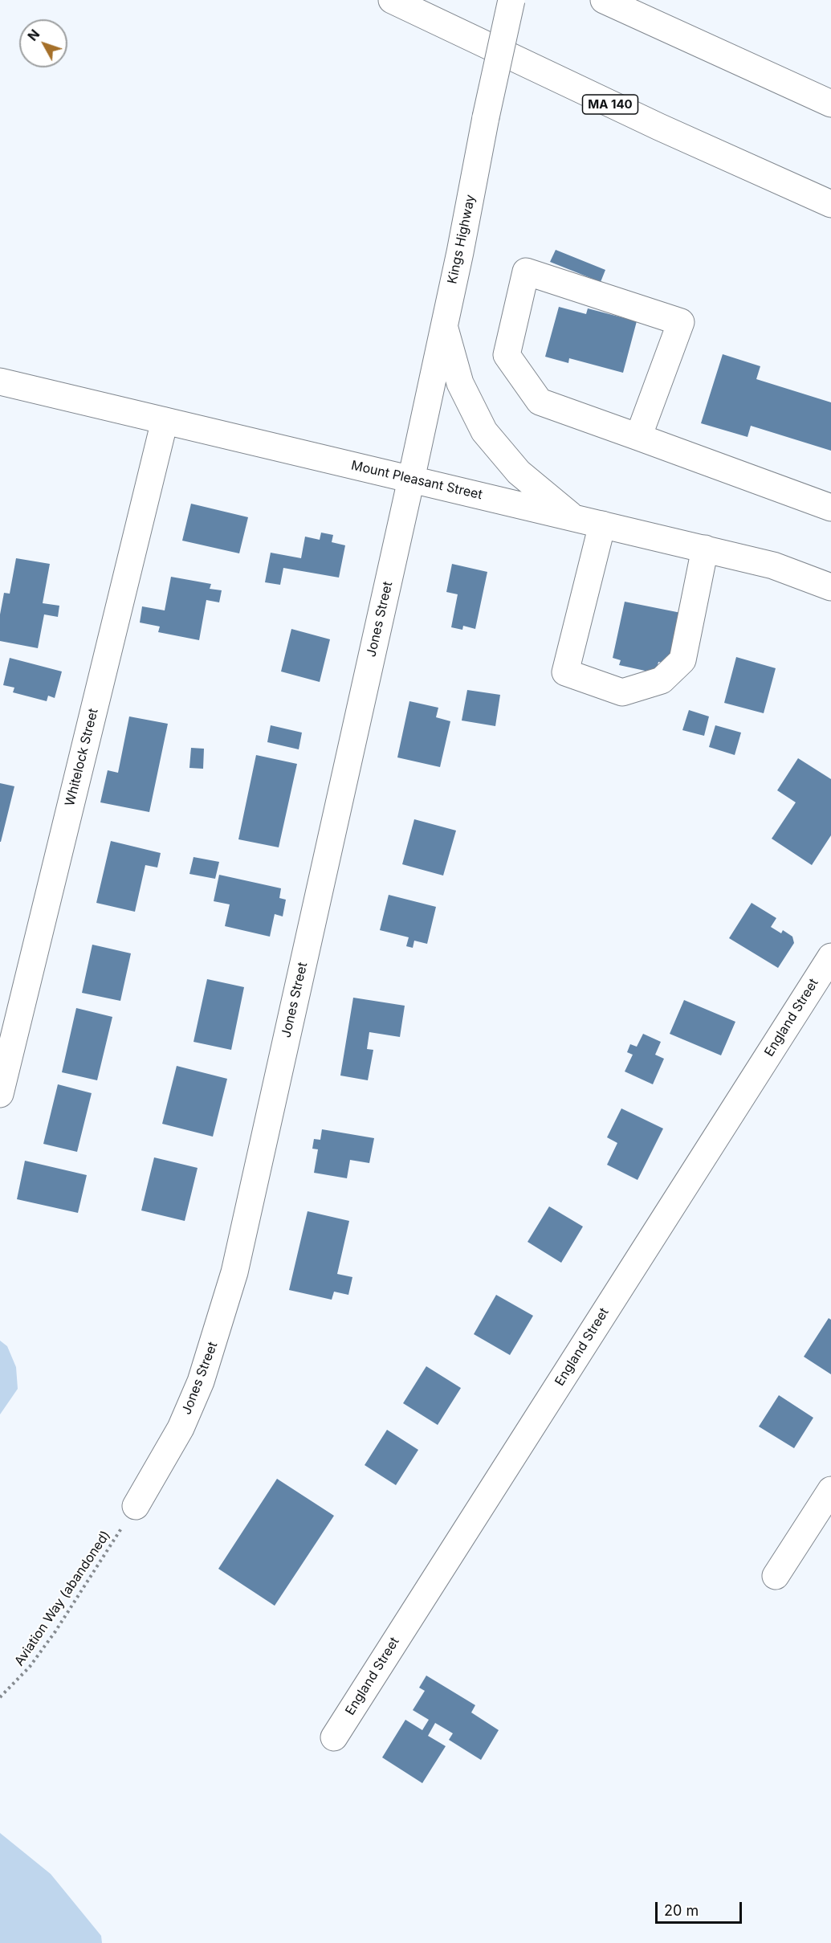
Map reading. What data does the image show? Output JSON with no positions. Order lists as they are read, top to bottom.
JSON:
{
  "streets": {
    "main road": [
      "MA 140",
      "Kings Highway",
      "Mount Pleasant Street",
      "Jones Street",
      "Whitelock Street",
      "England Street"
    ],
    "path": ["Aviation Way (abandoned)"]
  },
  "crossings": [
    ["Kings Highway", "Mount Pleasant Street"],
    ["Kings Highway", "Jones Street"],
    ["Mount Pleasant Street", "Jones Street"],
    ["Mount Pleasant Street", "Whitelock Street"],
    ["Jones Street", "Aviation Way (abandoned)"]
  ],
  "scale_bar": "20 m",
  "north": "top left"
}
